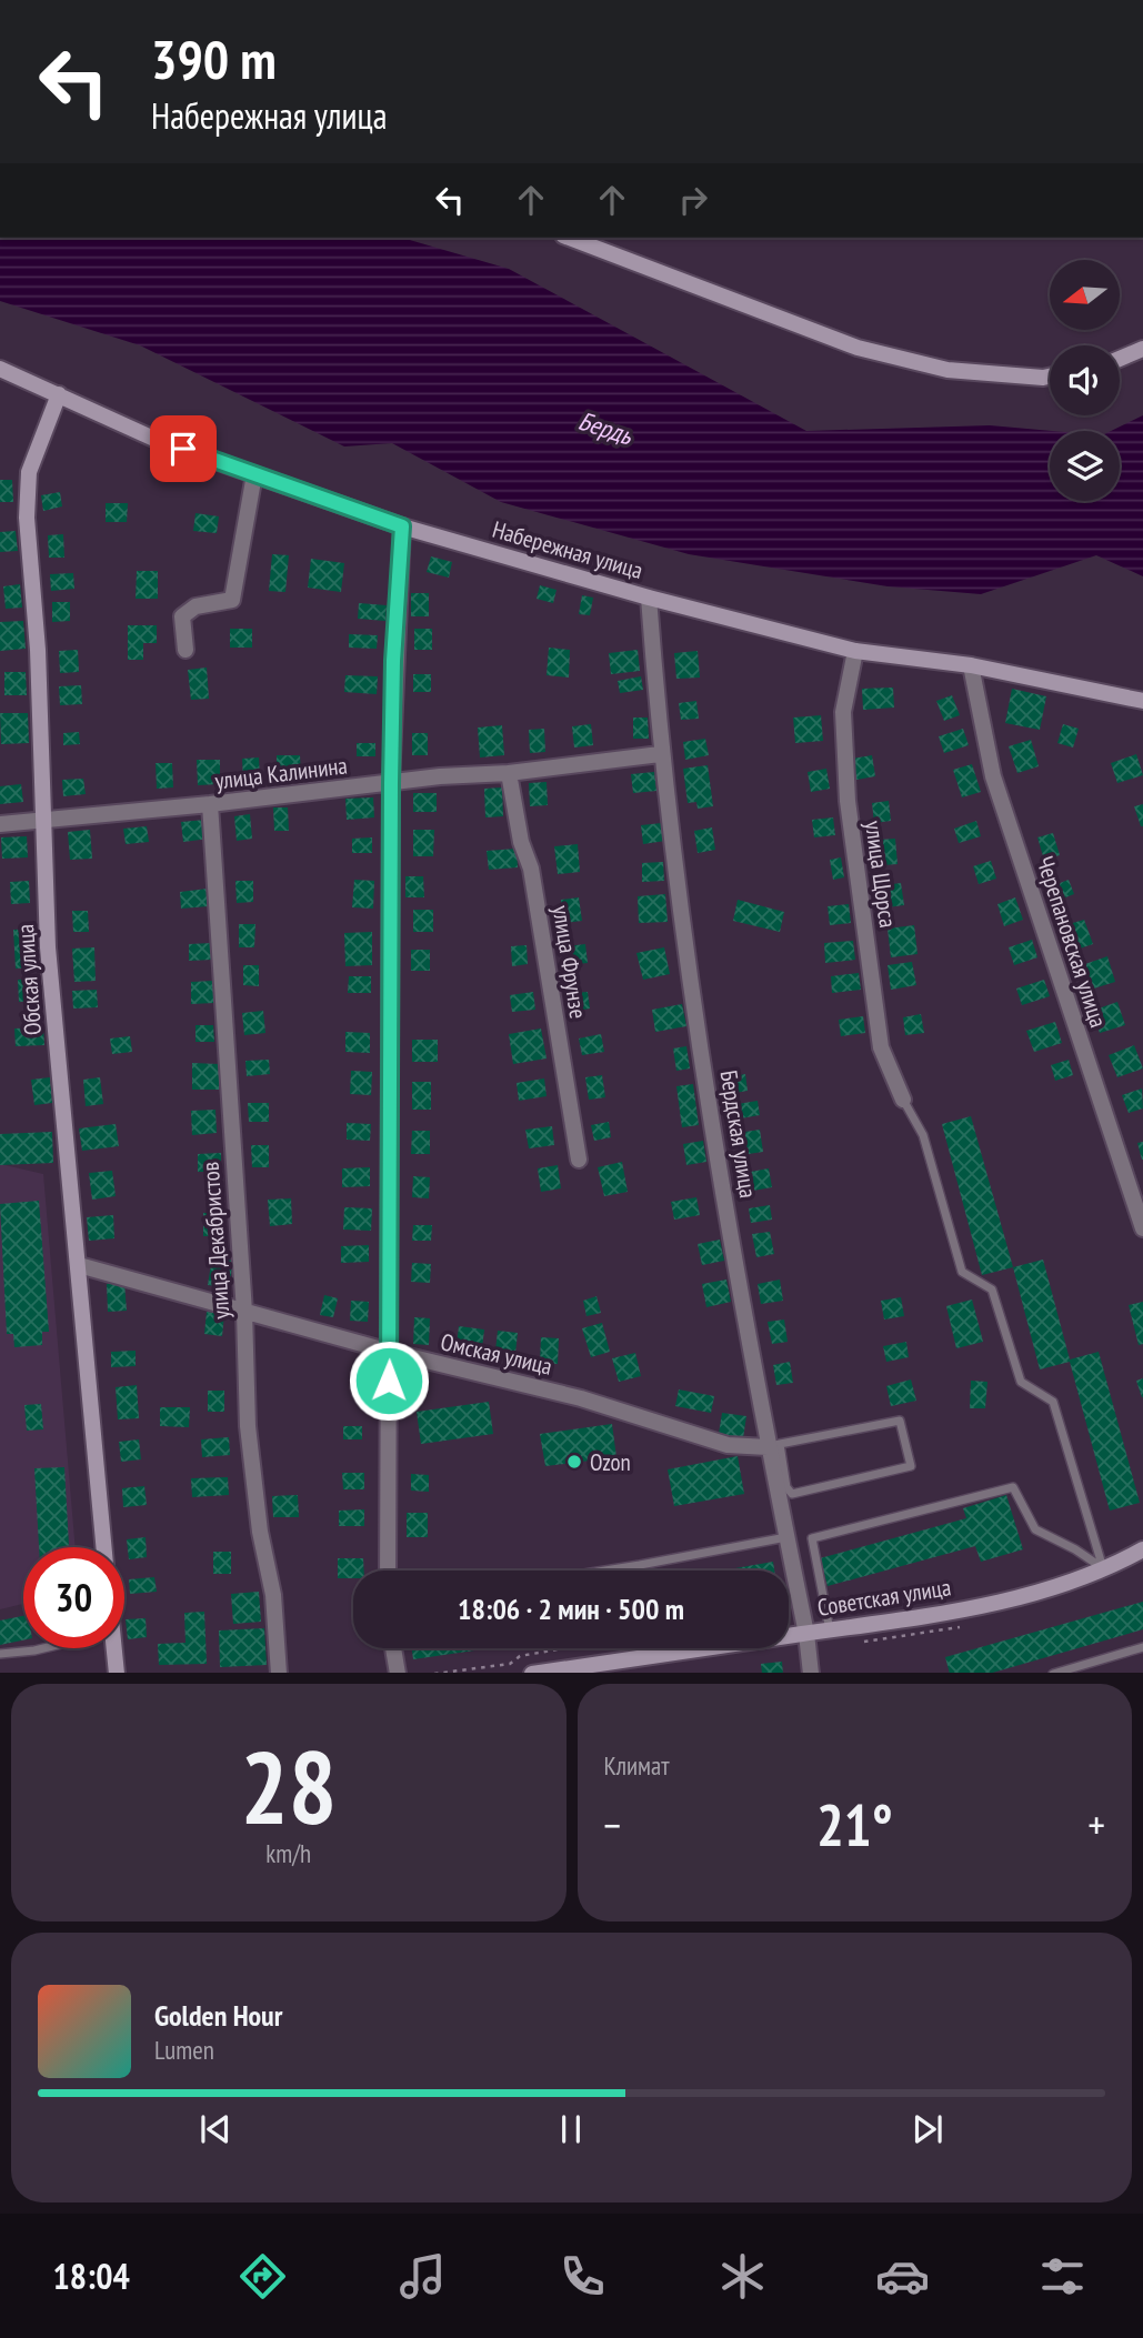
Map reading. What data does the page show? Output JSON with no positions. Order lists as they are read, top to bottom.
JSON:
{
  "streets": {
    "street": [
      "Набережная улица",
      "улица Калинина",
      "улица Щорса",
      "Черепановская улица",
      "улица Фрунзе",
      "Обская улица",
      "Бердская улица",
      "улица Декабристов",
      "Омская улица",
      "Советская улица"
    ]
  },
  "crossings": [
    ["Набережная улица", "улица Щорса"],
    ["Набережная улица", "Черепановская улица"],
    ["Набережная улица", "Обская улица"],
    ["Набережная улица", "Бердская улица"],
    ["улица Калинина", "улица Фрунзе"],
    ["улица Калинина", "Обская улица"],
    ["улица Калинина", "Бердская улица"],
    ["улица Калинина", "улица Декабристов"],
    ["Обская улица", "Омская улица"],
    ["Бердская улица", "Омская улица"],
    ["Бердская улица", "Советская улица"],
    ["улица Декабристов", "Омская улица"]
  ],
  "water": ["Бердь"],
  "places": ["Ozon"],
  "north": "left",
  "page": {
    "turn": ["390 m", "Набережная улица"],
    "limit": "30",
    "trip": "18:06 · 2 мин · 500 m",
    "tile": [
      ["28", "km/h"],
      "Климат"
    ],
    "heat": ["−", "21°", "+"],
    "song": ["Golden Hour", "Lumen"],
    "tabs": "18:04"
  }
}
